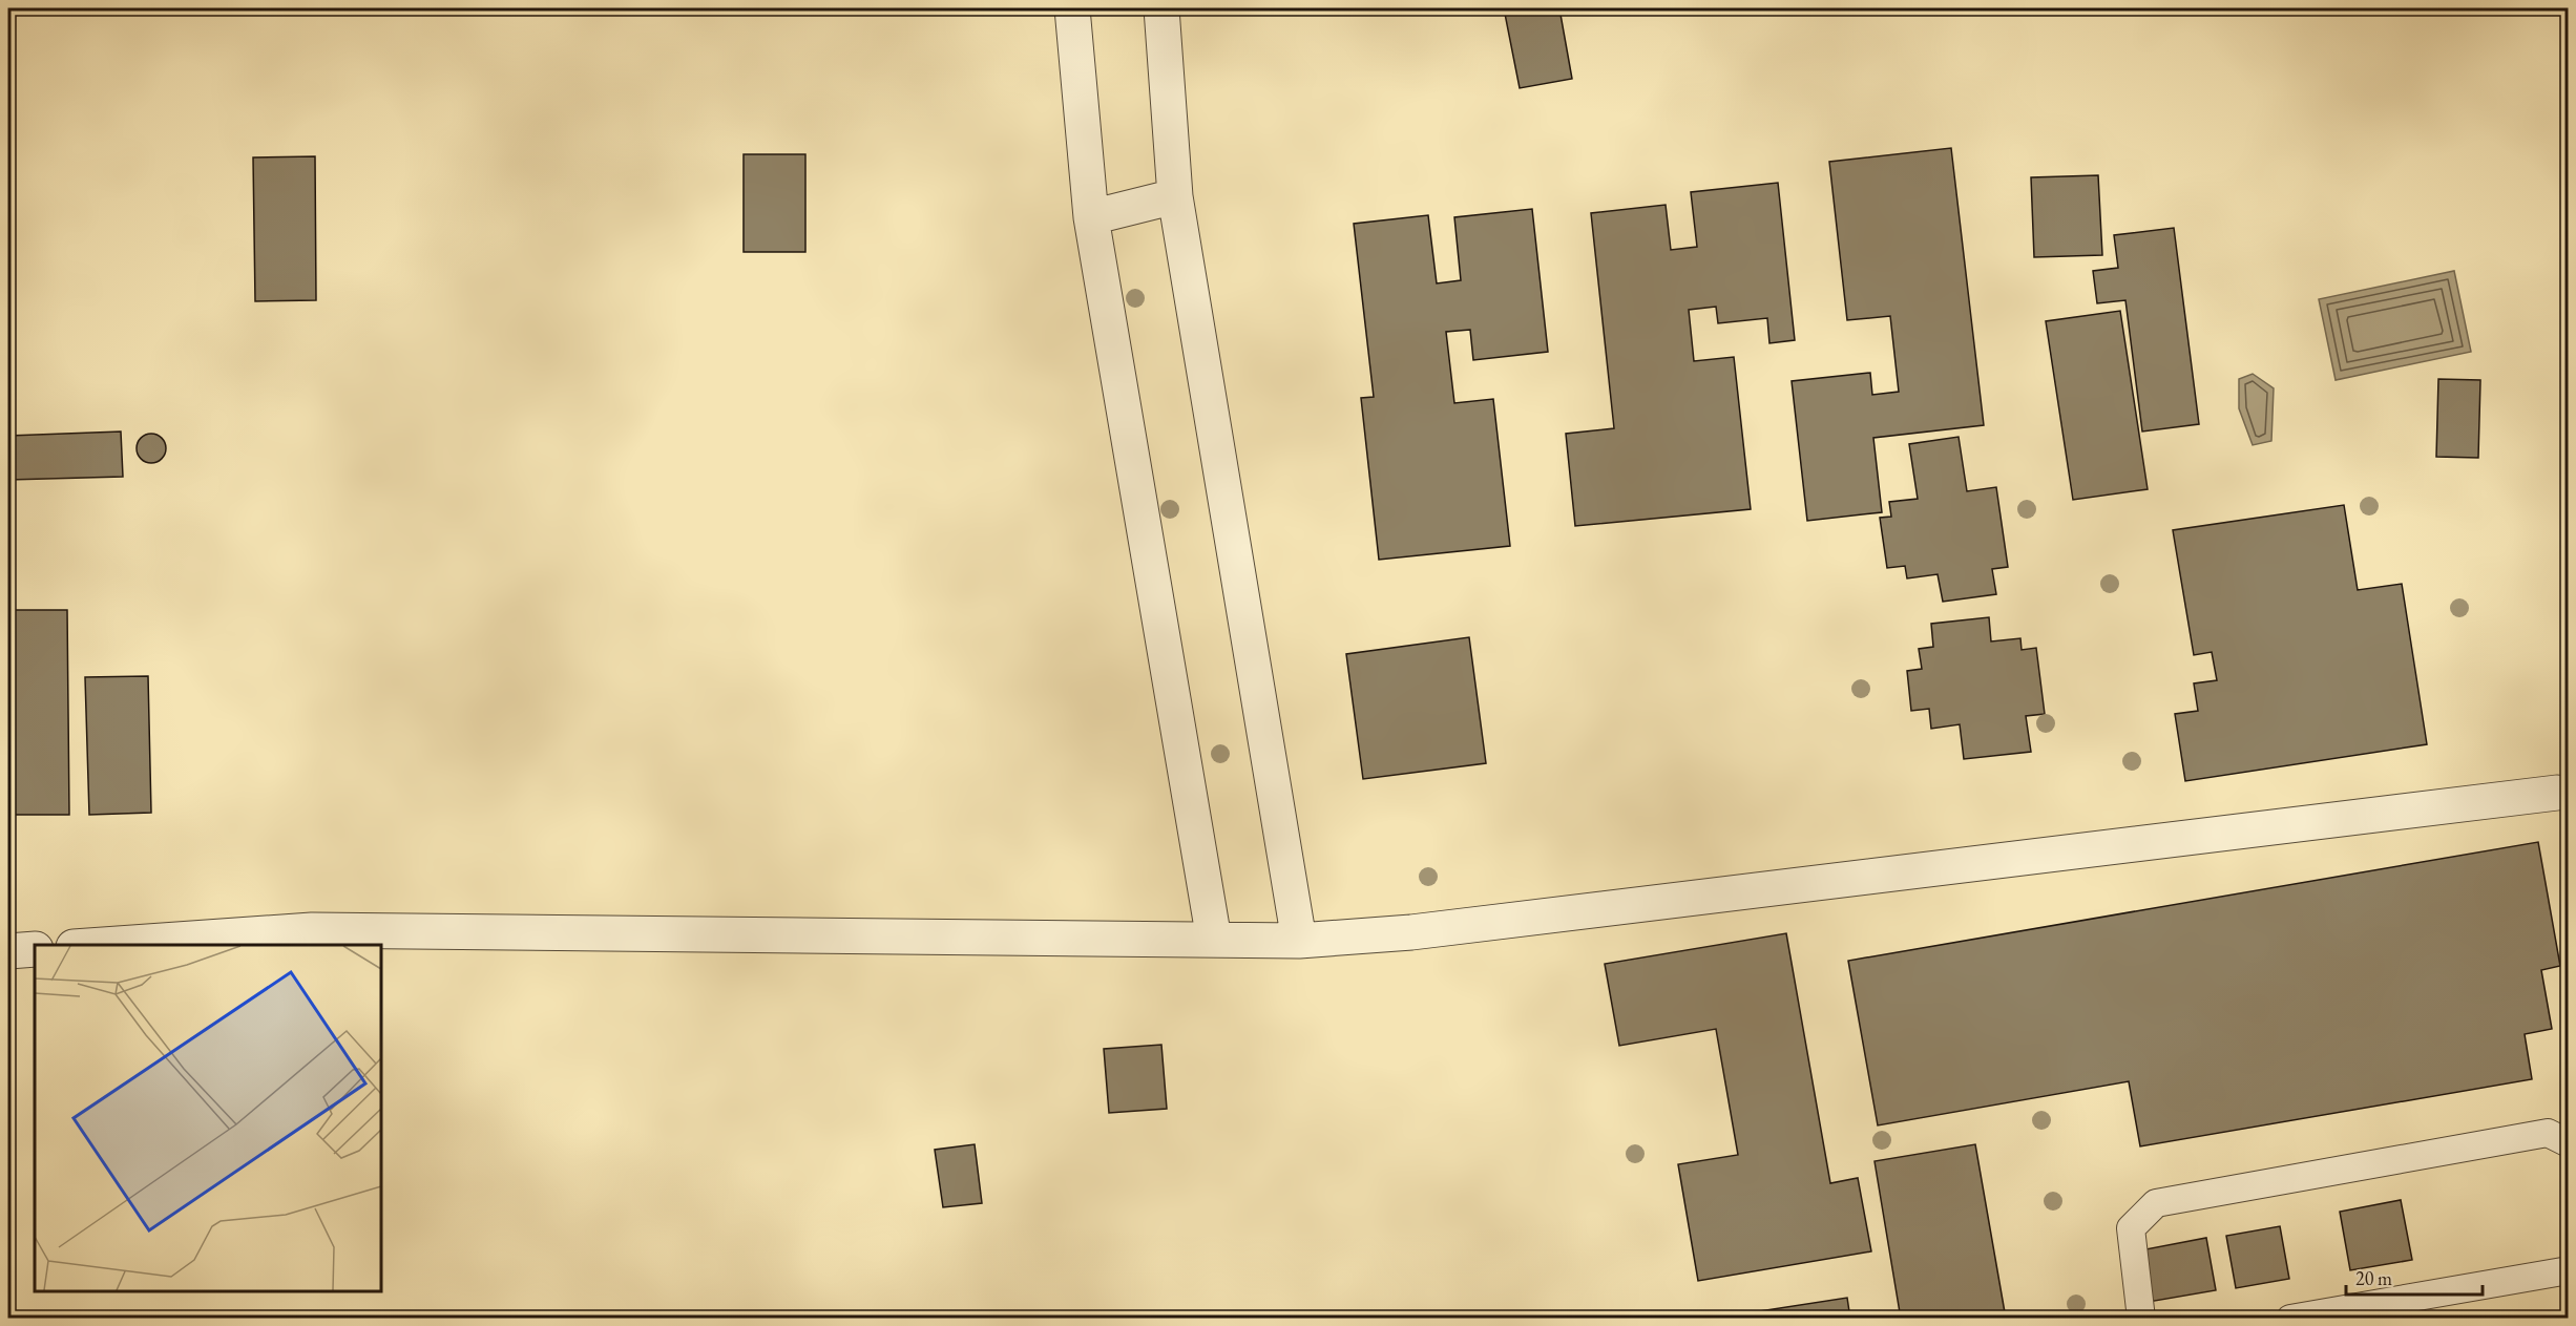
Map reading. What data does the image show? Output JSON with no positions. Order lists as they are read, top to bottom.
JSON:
{
  "scale_bar": "20 m"
}
